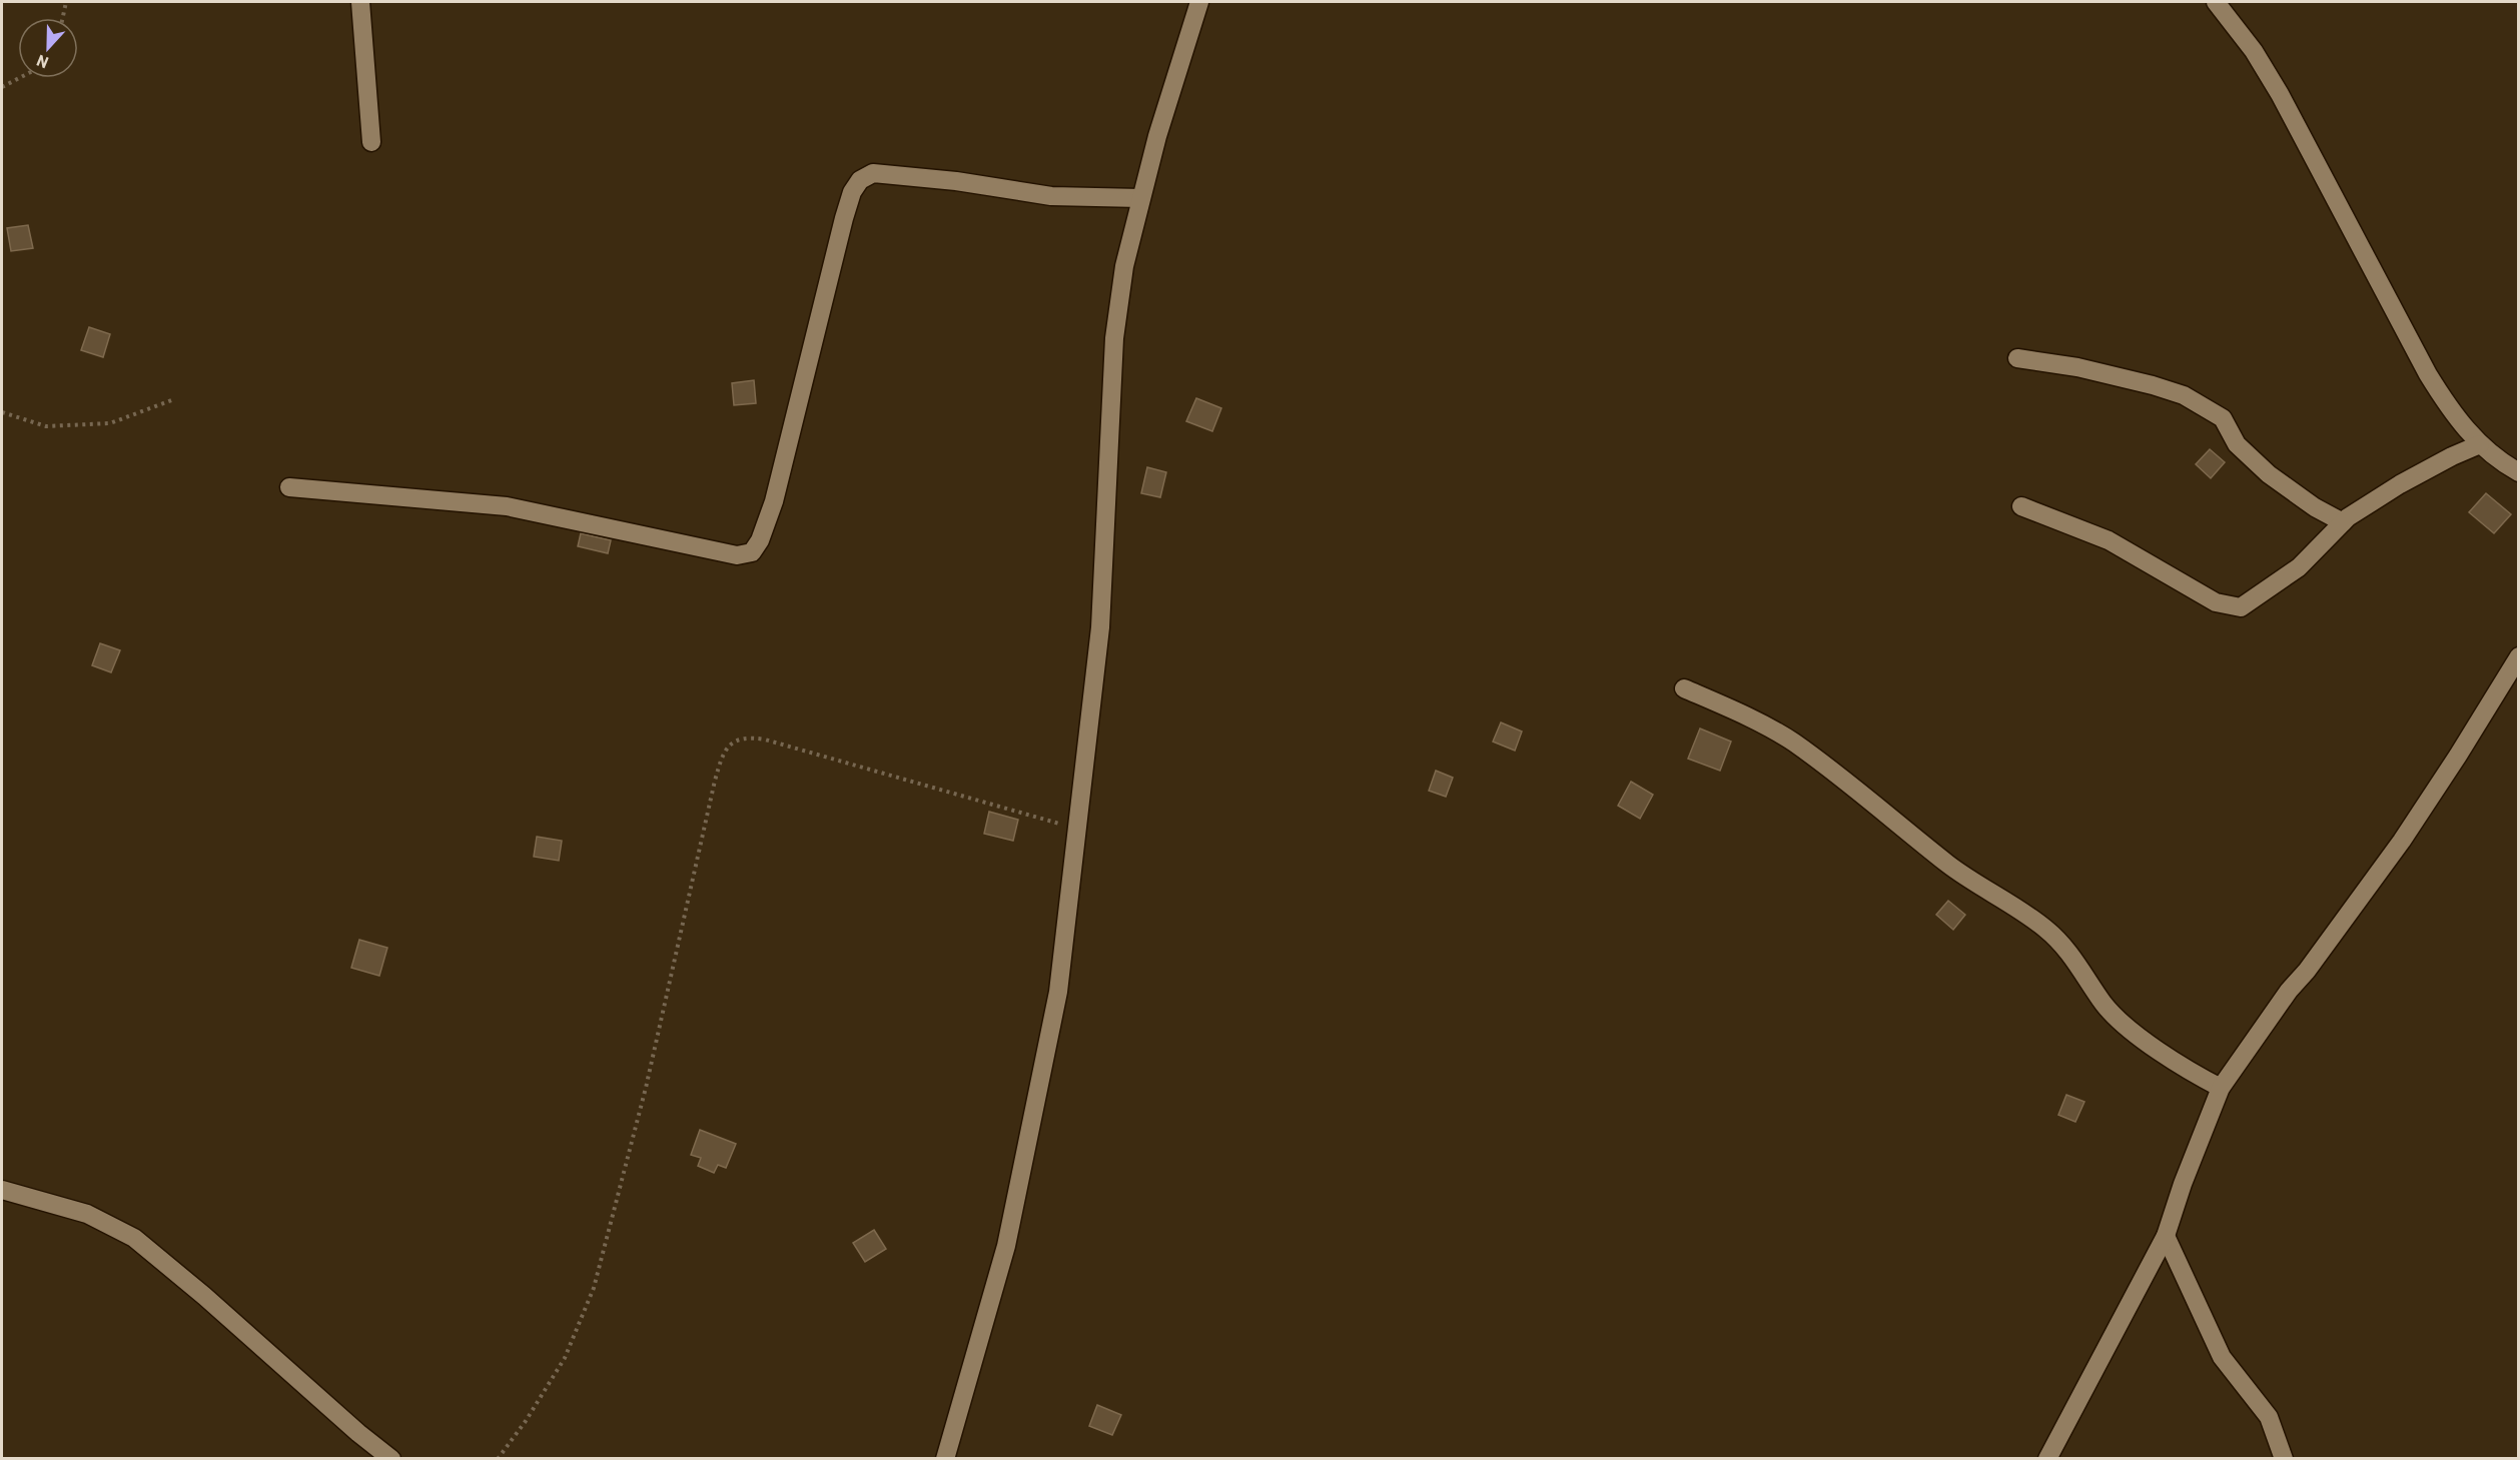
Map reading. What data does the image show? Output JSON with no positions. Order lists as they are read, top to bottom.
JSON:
{
  "north": "bottom"
}
